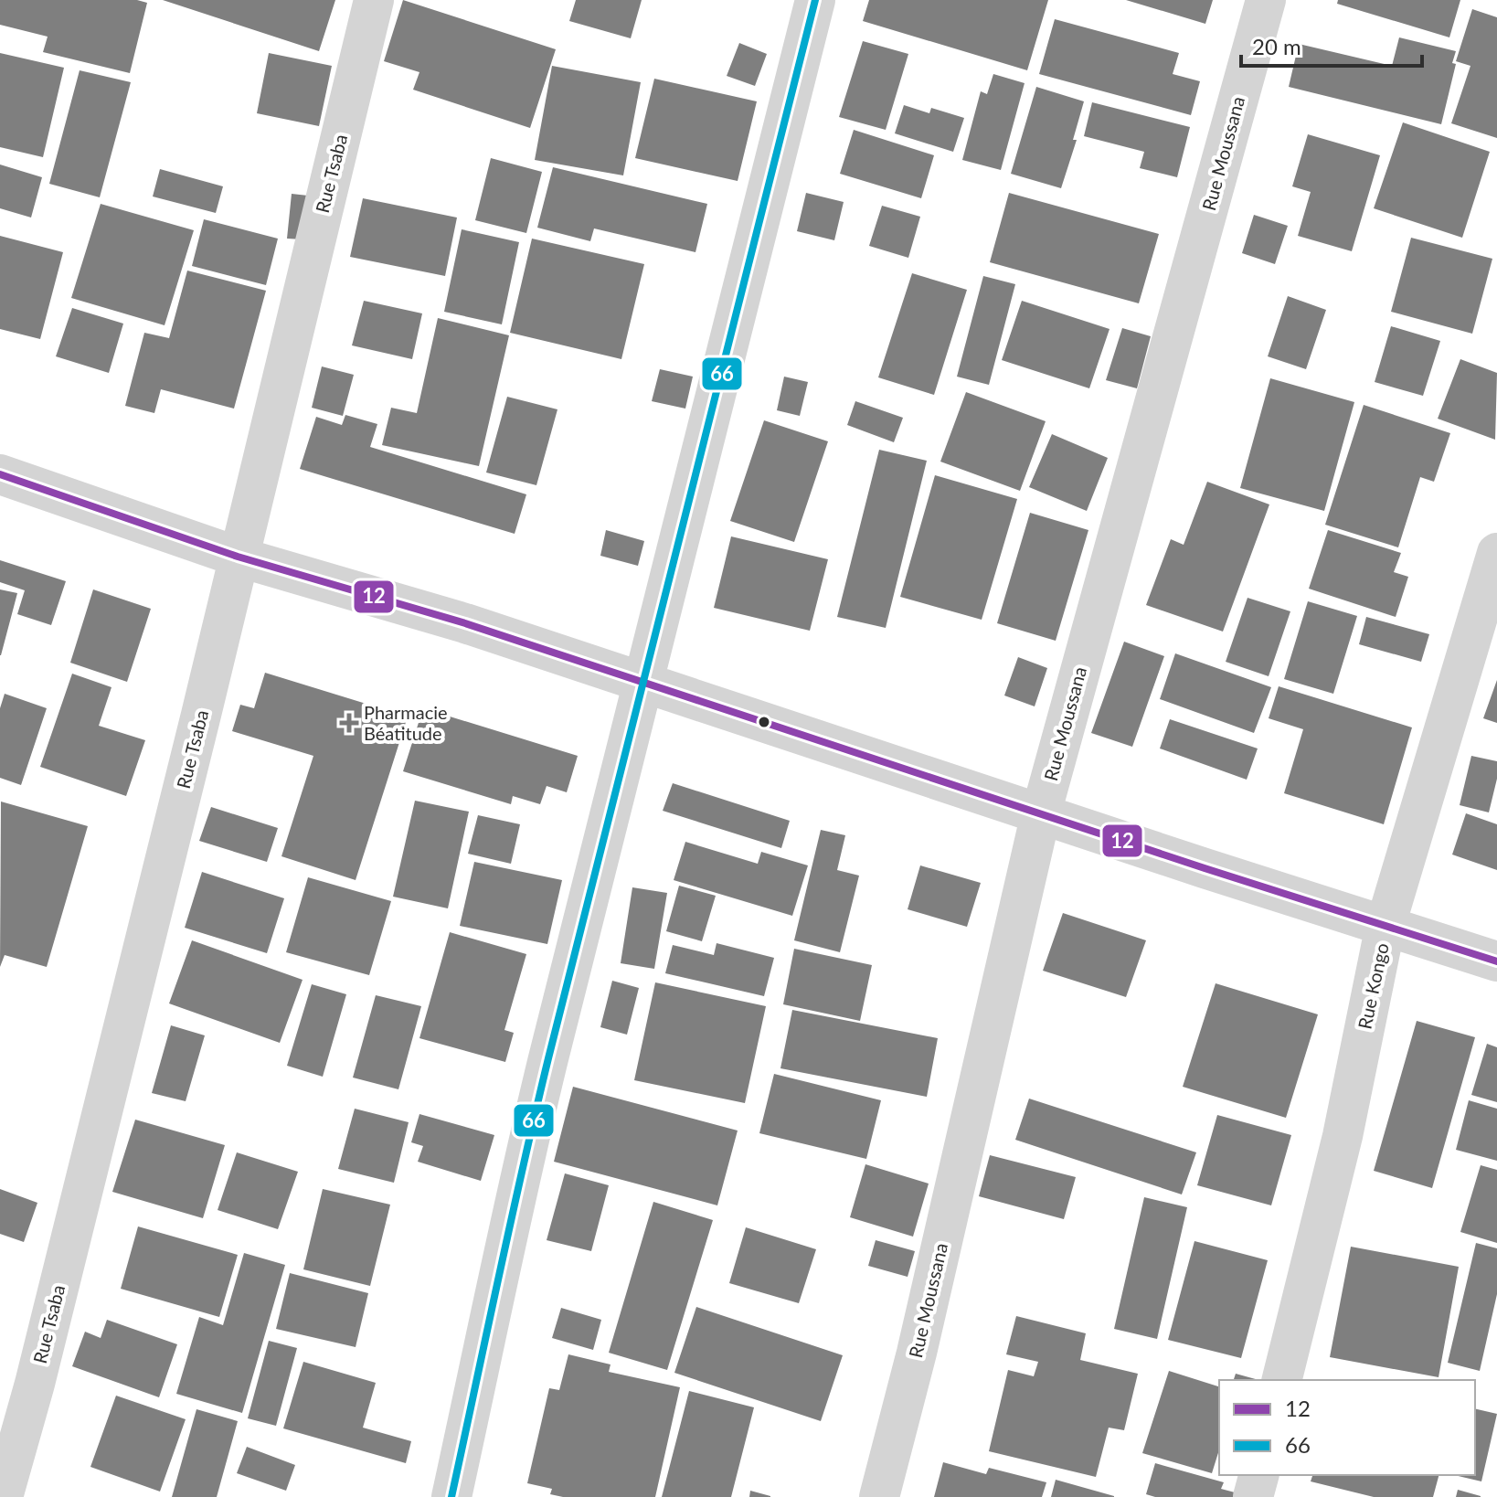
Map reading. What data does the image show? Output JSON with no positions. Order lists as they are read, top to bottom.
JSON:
{
  "streets": {
    "street": ["Rue Moussana", "Rue Tsaba", "Rue Kongo"]
  },
  "places": {
    "health": ["Pharmacie Béatitude"]
  },
  "lines": ["transit line 66", "transit line 12"],
  "legend": ["12", "66"],
  "scale_bar": "20 m"
}
